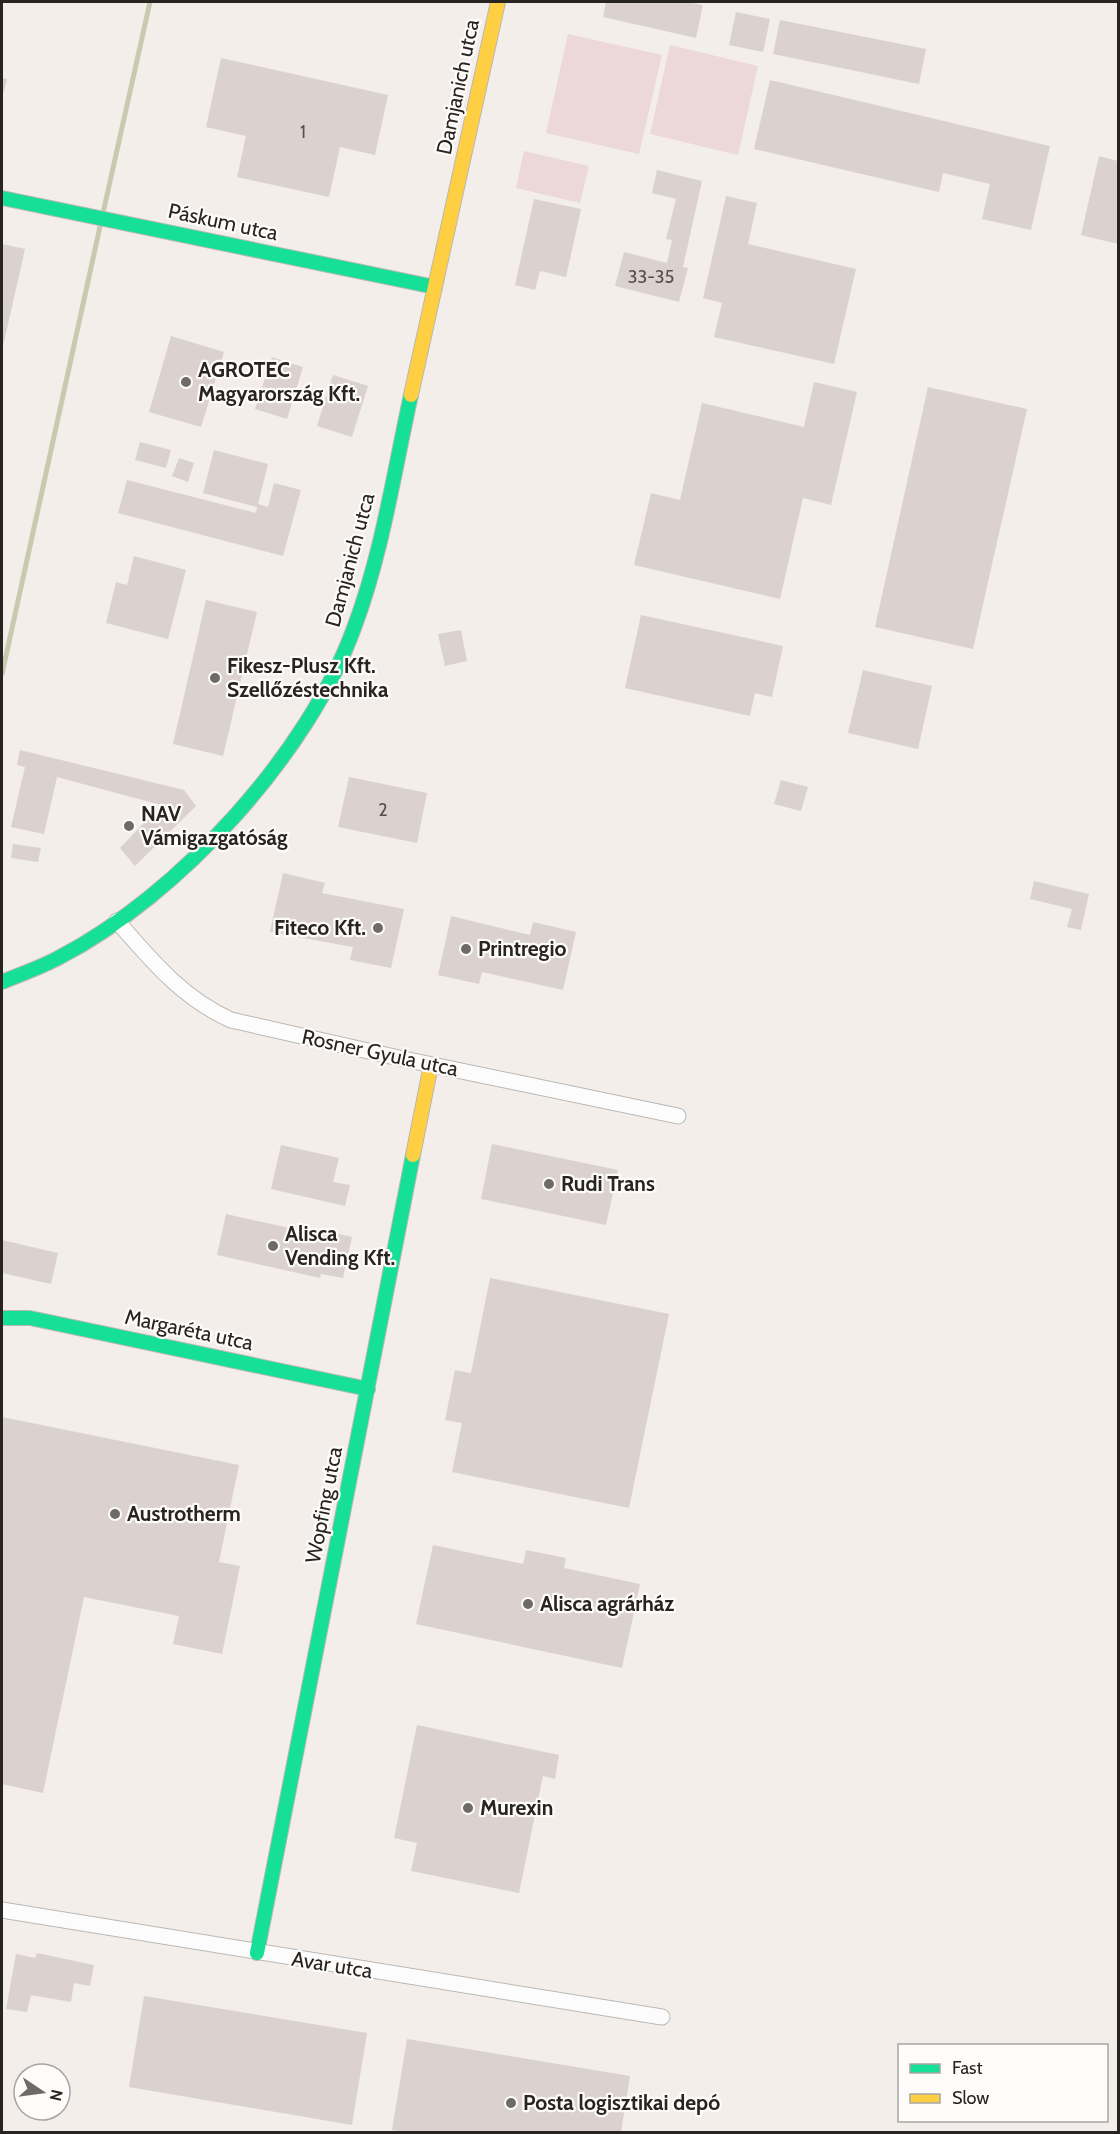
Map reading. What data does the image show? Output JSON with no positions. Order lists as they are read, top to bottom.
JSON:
{
  "streets": {
    "street": [
      "Damjanich utca",
      "Páskum utca",
      "Rosner Gyula utca",
      "Margaréta utca",
      "Wopfing utca",
      "Avar utca"
    ]
  },
  "crossings": [
    ["Damjanich utca", "Páskum utca"],
    ["Damjanich utca", "Rosner Gyula utca"],
    ["Rosner Gyula utca", "Wopfing utca"],
    ["Margaréta utca", "Wopfing utca"],
    ["Wopfing utca", "Avar utca"]
  ],
  "places": [
    "AGROTEC Magyarország Kft.",
    "Fikesz-Plusz Kft. Szellőzéstechnika",
    "NAV Vámigazgatóság",
    "Fiteco Kft.",
    "Printregio",
    "Rudi Trans",
    "Alisca Vending Kft.",
    "Austrotherm",
    "Alisca agrárház",
    "Murexin",
    "Posta logisztikai depó"
  ],
  "house_numbers": ["1", "33-35", "2"],
  "legend": ["Fast", "Slow"],
  "north": "right"
}
